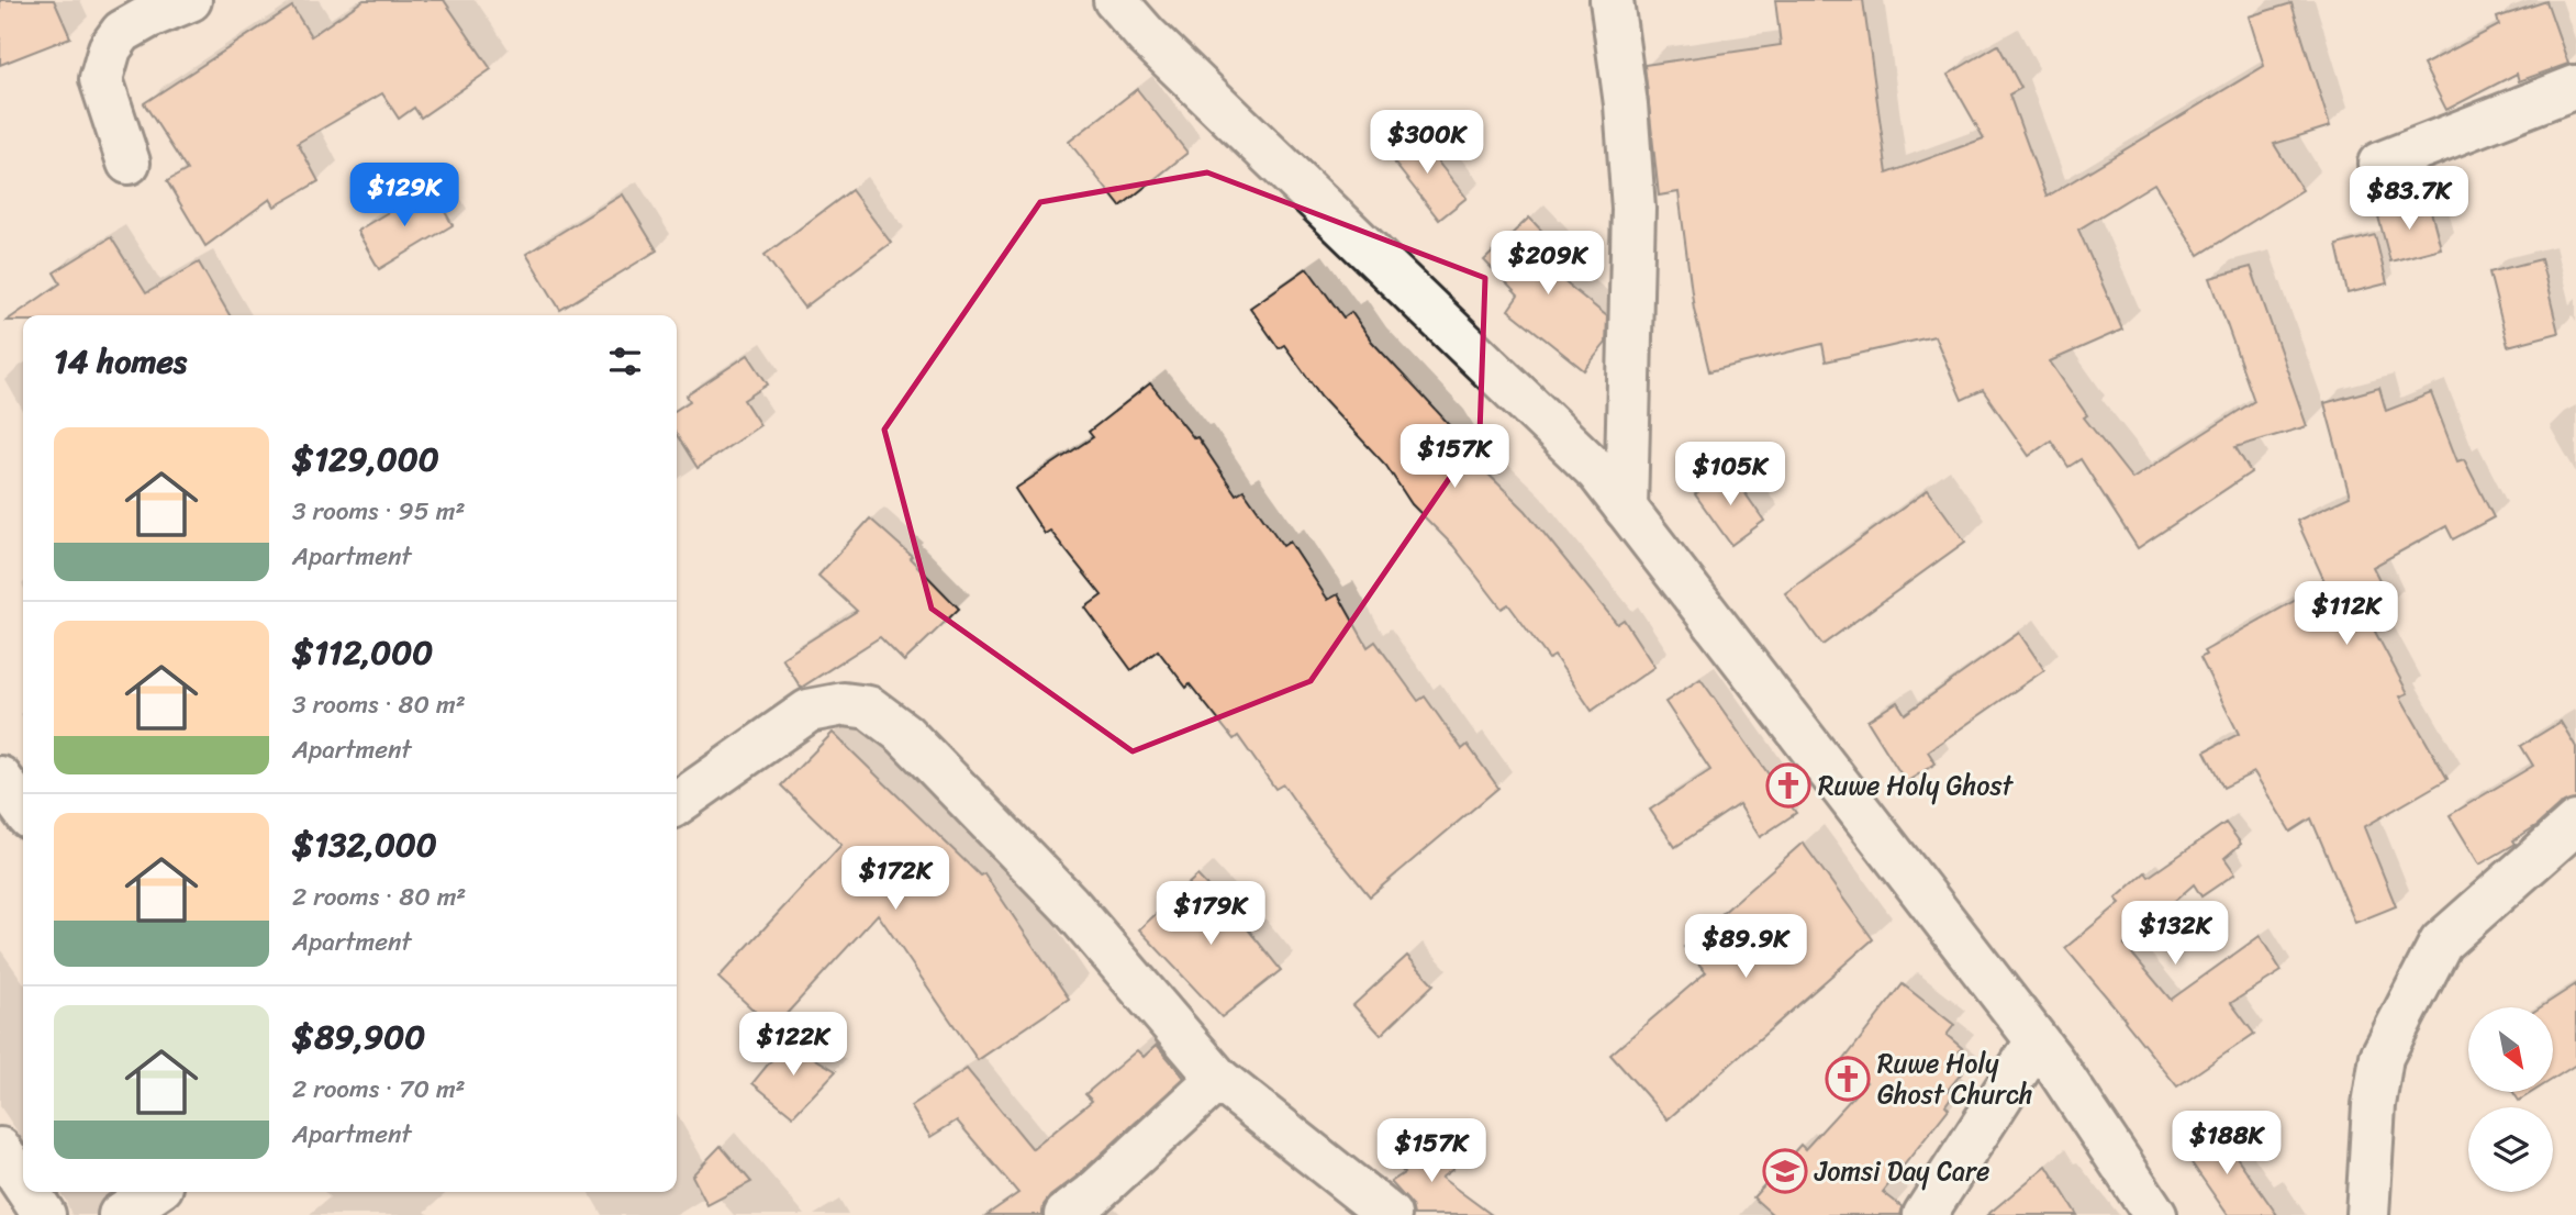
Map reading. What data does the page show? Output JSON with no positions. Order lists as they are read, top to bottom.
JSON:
{
  "places": {
    "church": ["Ruwe Holy Ghost", "Ruwe Holy Ghost Church"],
    "school or university": ["Jomsi Day Care"]
  },
  "north": "bottom right",
  "page": {
    "price": [
      "$300K",
      "$129K",
      "$83.7K",
      "$209K",
      "$157K",
      "$105K",
      "$112K",
      "$172K",
      "$179K",
      "$132K",
      "$89.9K",
      "$122K",
      "$188K",
      "$157K"
    ],
    "heading": "14 homes",
    "list": [
      {
        "name": "$129,000",
        "note": "3 rooms · 95 m² · Apartment"
      },
      {
        "name": "$112,000",
        "note": "3 rooms · 80 m² · Apartment"
      },
      {
        "name": "$132,000",
        "note": "2 rooms · 80 m² · Apartment"
      },
      {
        "name": "$89,900",
        "note": "2 rooms · 70 m² · Apartment"
      }
    ]
  }
}
